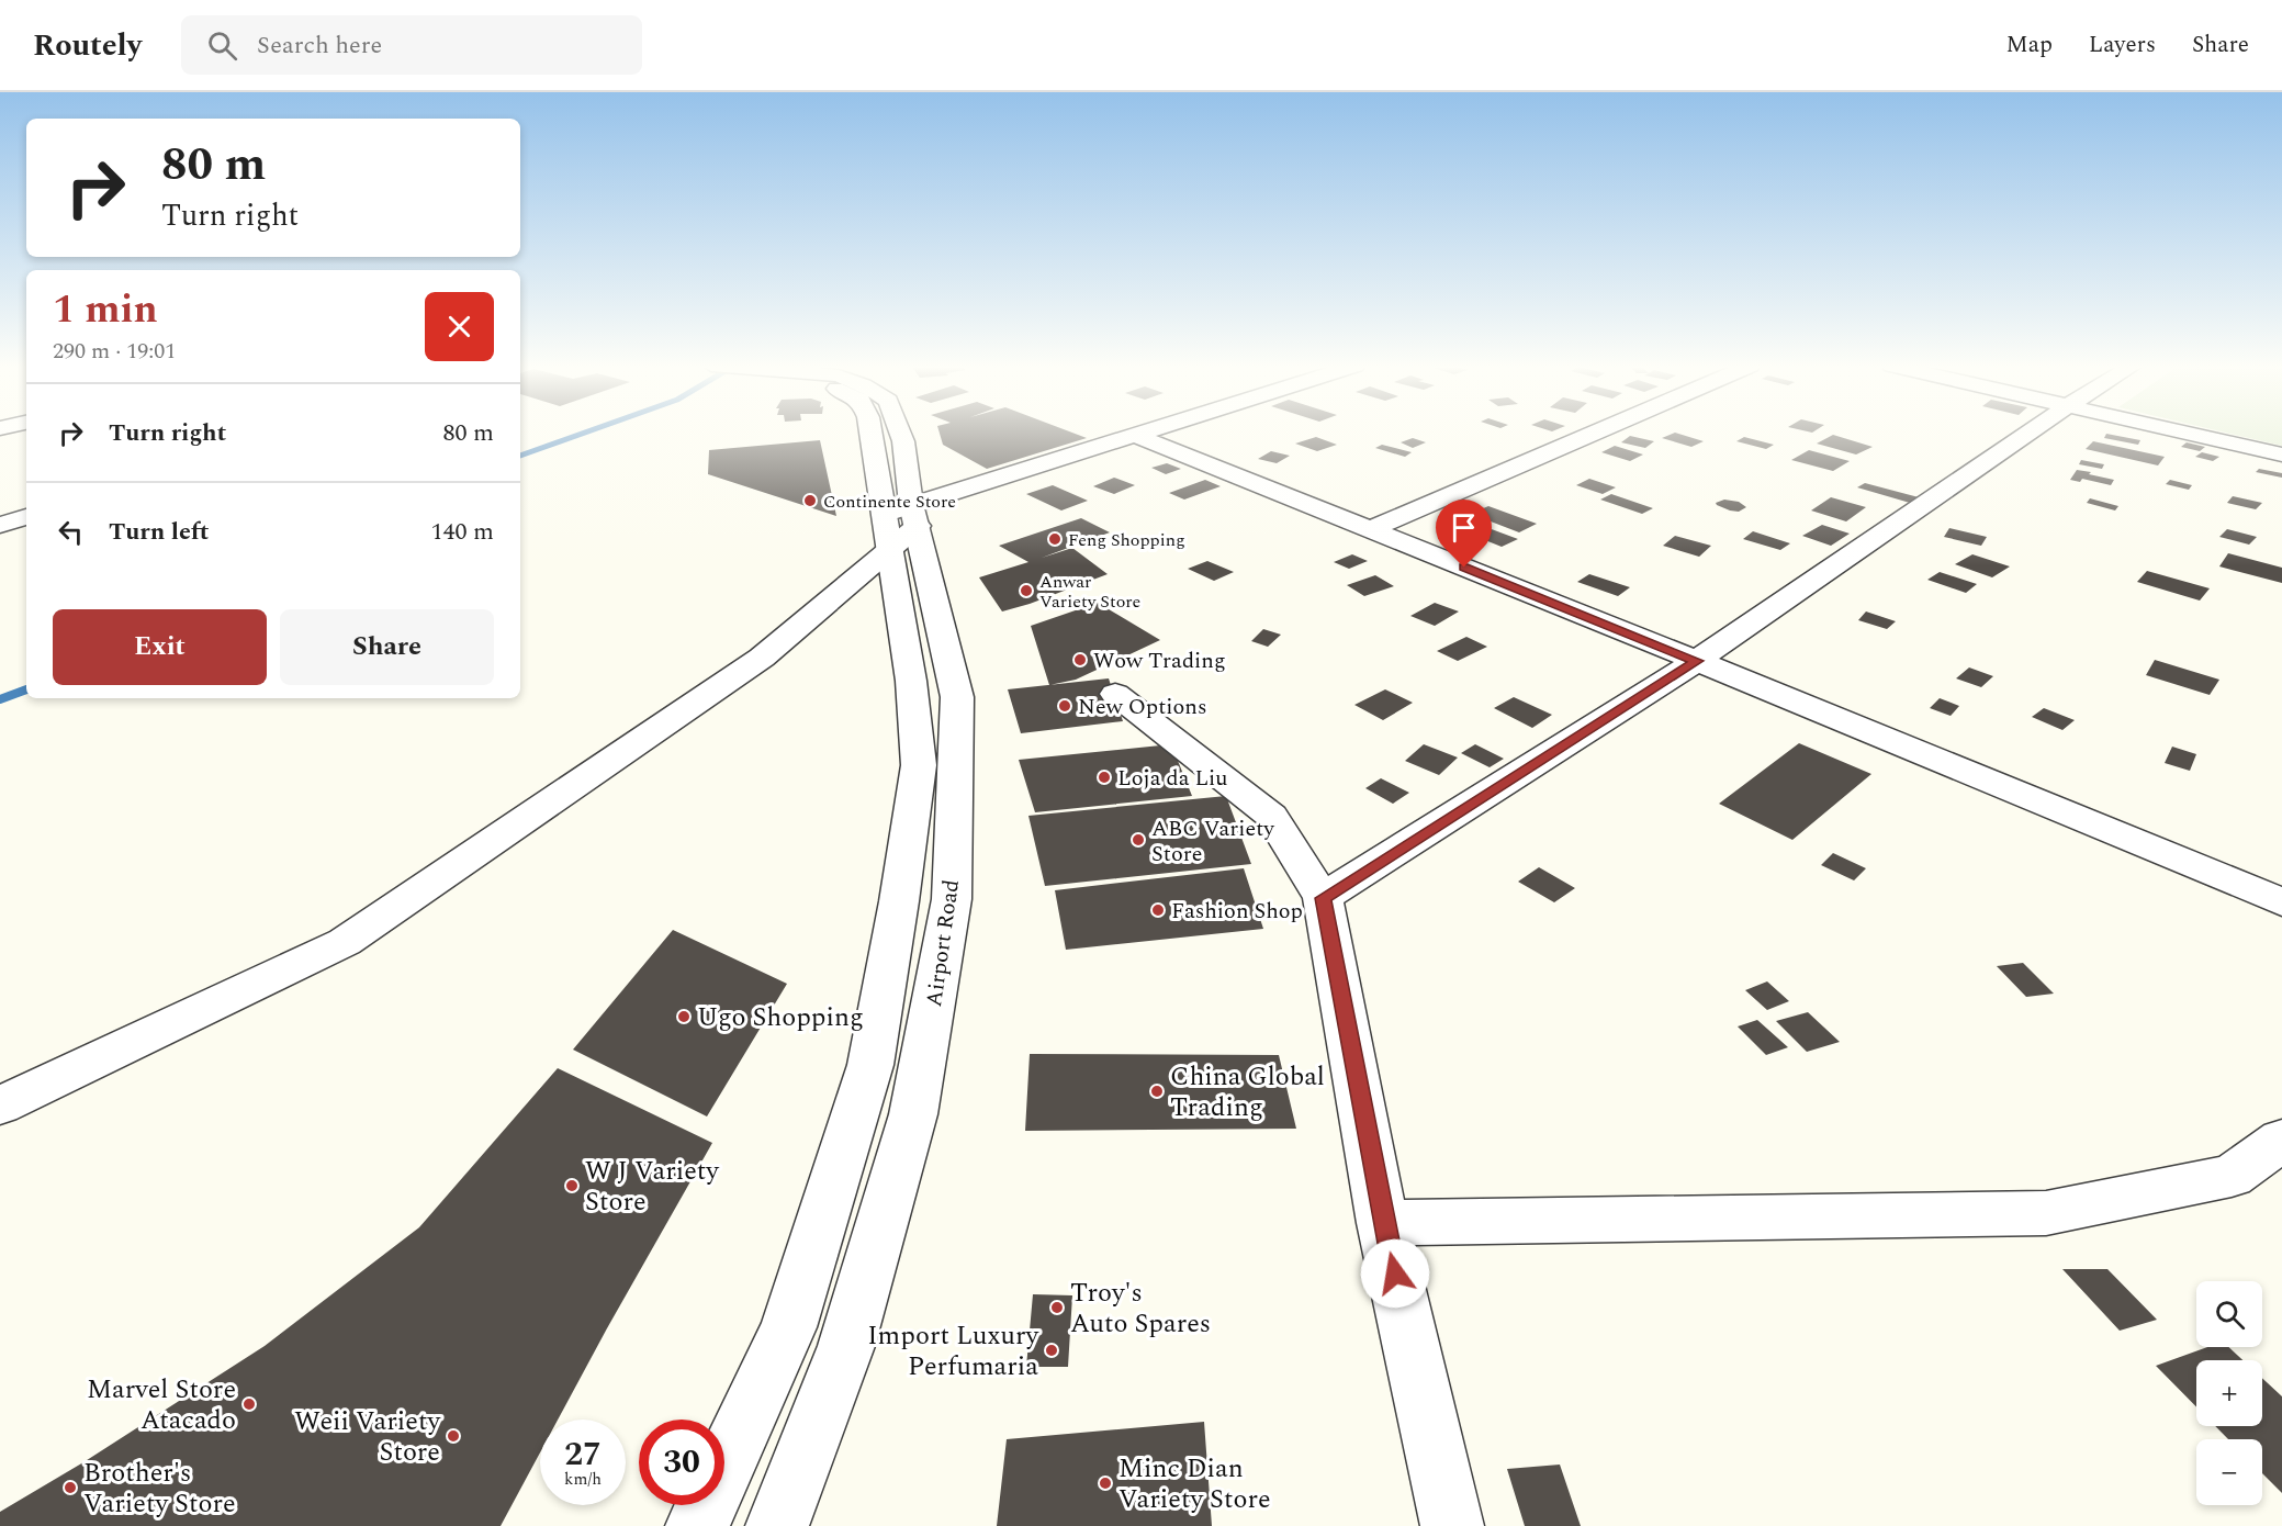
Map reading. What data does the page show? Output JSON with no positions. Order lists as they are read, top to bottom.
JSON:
{
  "streets": {
    "street": ["Airport Road"]
  },
  "places": [
    "Continente Store",
    "Feng Shopping",
    "Anwar Variety Store",
    "Wow Trading",
    "New Options",
    "Loja da Liu",
    "ABC Variety Store",
    "Fashion Shop",
    "Ugo Shopping",
    "China Global Trading",
    "W J Variety Store",
    "Troy's Auto Spares",
    "Import Luxury Perfumaria",
    "Marvel Store Atacado",
    "Weii Variety Store",
    "Minc Dian Variety Store",
    "Brother's Variety Store"
  ],
  "page": {
    "header": "Routely",
    "search": "Search here",
    "nav": ["Map", "Layers", "Share"],
    "turn": ["80 m", "Turn right"],
    "heading": ["1 min", "290 m · 19:01"],
    "list": [
      {
        "name": "Turn right",
        "value": "80 m"
      },
      {
        "name": "Turn left",
        "value": "140 m"
      }
    ],
    "buttons": ["Exit", "Share"],
    "map_buttons": ["+", "−"],
    "speed": "27 km/h",
    "limit": "30"
  }
}
